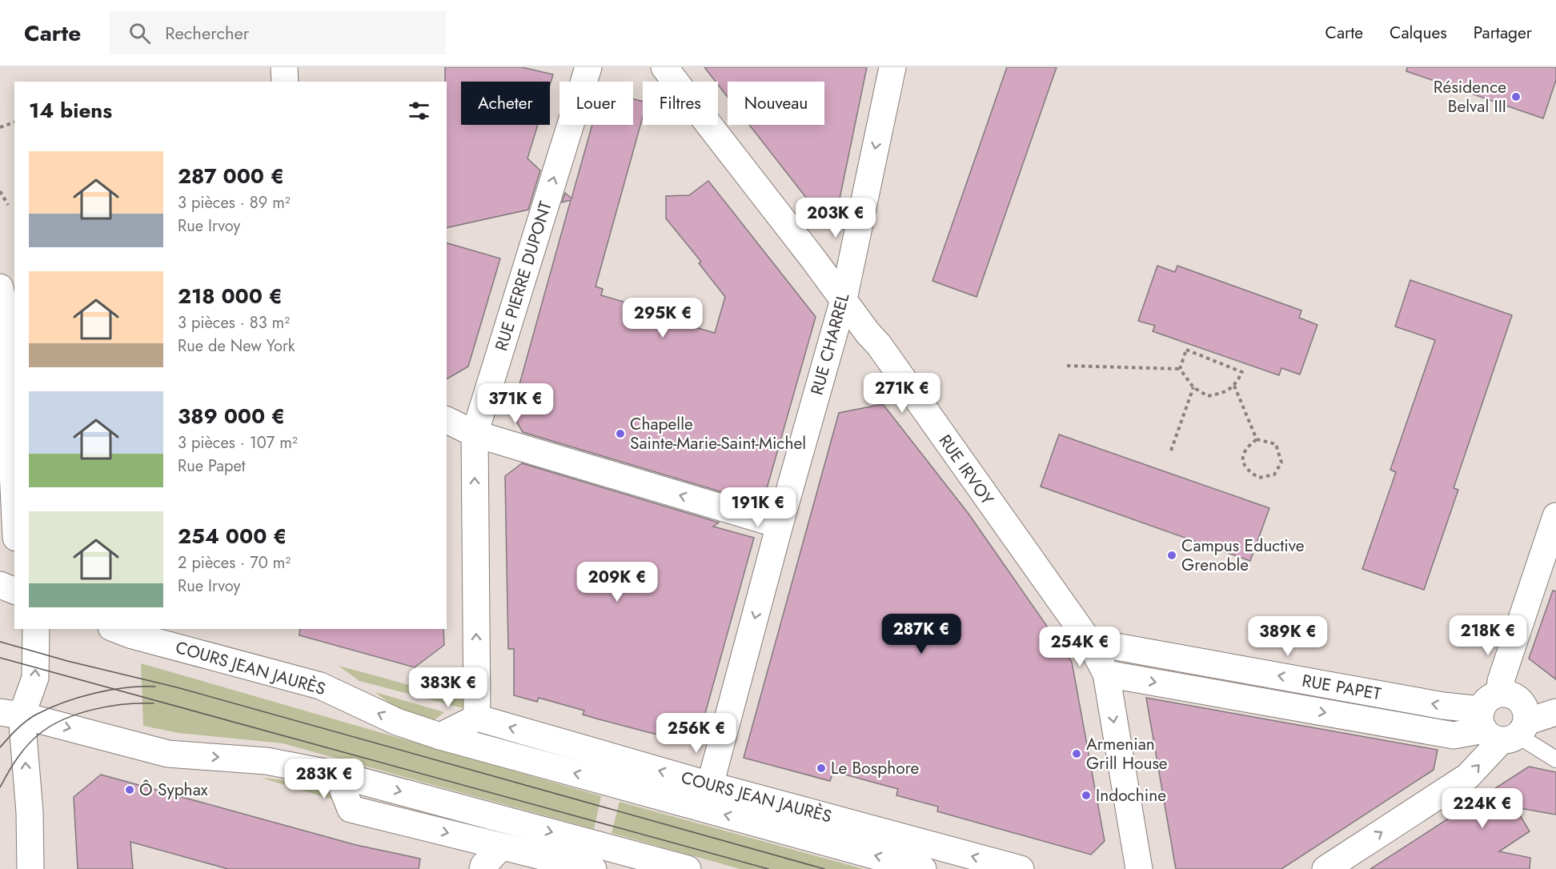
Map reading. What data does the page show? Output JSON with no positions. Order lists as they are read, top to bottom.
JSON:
{
  "streets": {
    "street": [
      "RUE PIERRE DUPONT",
      "RUE CHARREL",
      "RUE IRVOY",
      "COURS JEAN JAURÈS",
      "RUE PAPET"
    ]
  },
  "crossings": [
    ["RUE PIERRE DUPONT", "COURS JEAN JAURÈS"],
    ["RUE CHARREL", "RUE IRVOY"],
    ["RUE CHARREL", "COURS JEAN JAURÈS"],
    ["RUE IRVOY", "RUE PAPET"]
  ],
  "one_way": ["RUE PIERRE DUPONT", "RUE CHARREL"],
  "places": [
    "Résidence Belval III",
    "Chapelle Sainte-Marie-Saint-Michel",
    "Campus Eductive Grenoble",
    "Armenian Grill House",
    "Le Bosphore",
    "Ô Syphax",
    "Indochine"
  ],
  "page": {
    "header": "Carte",
    "search": "Rechercher",
    "nav": ["Carte", "Calques", "Partager"],
    "chip": [
      "Acheter",
      "Louer",
      "Filtres",
      "Nouveau"
    ],
    "heading": "14 biens",
    "list": [
      {
        "name": "287 000 €",
        "note": "3 pièces · 89 m² · Rue Irvoy"
      },
      {
        "name": "218 000 €",
        "note": "3 pièces · 83 m² · Rue de New York"
      },
      {
        "name": "389 000 €",
        "note": "3 pièces · 107 m² · Rue Papet"
      },
      {
        "name": "254 000 €",
        "note": "2 pièces · 70 m² · Rue Irvoy"
      }
    ],
    "price": [
      "203K €",
      "295K €",
      "271K €",
      "371K €",
      "191K €",
      "209K €",
      "287K €",
      "218K €",
      "389K €",
      "254K €",
      "383K €",
      "256K €",
      "283K €",
      "224K €"
    ]
  }
}
